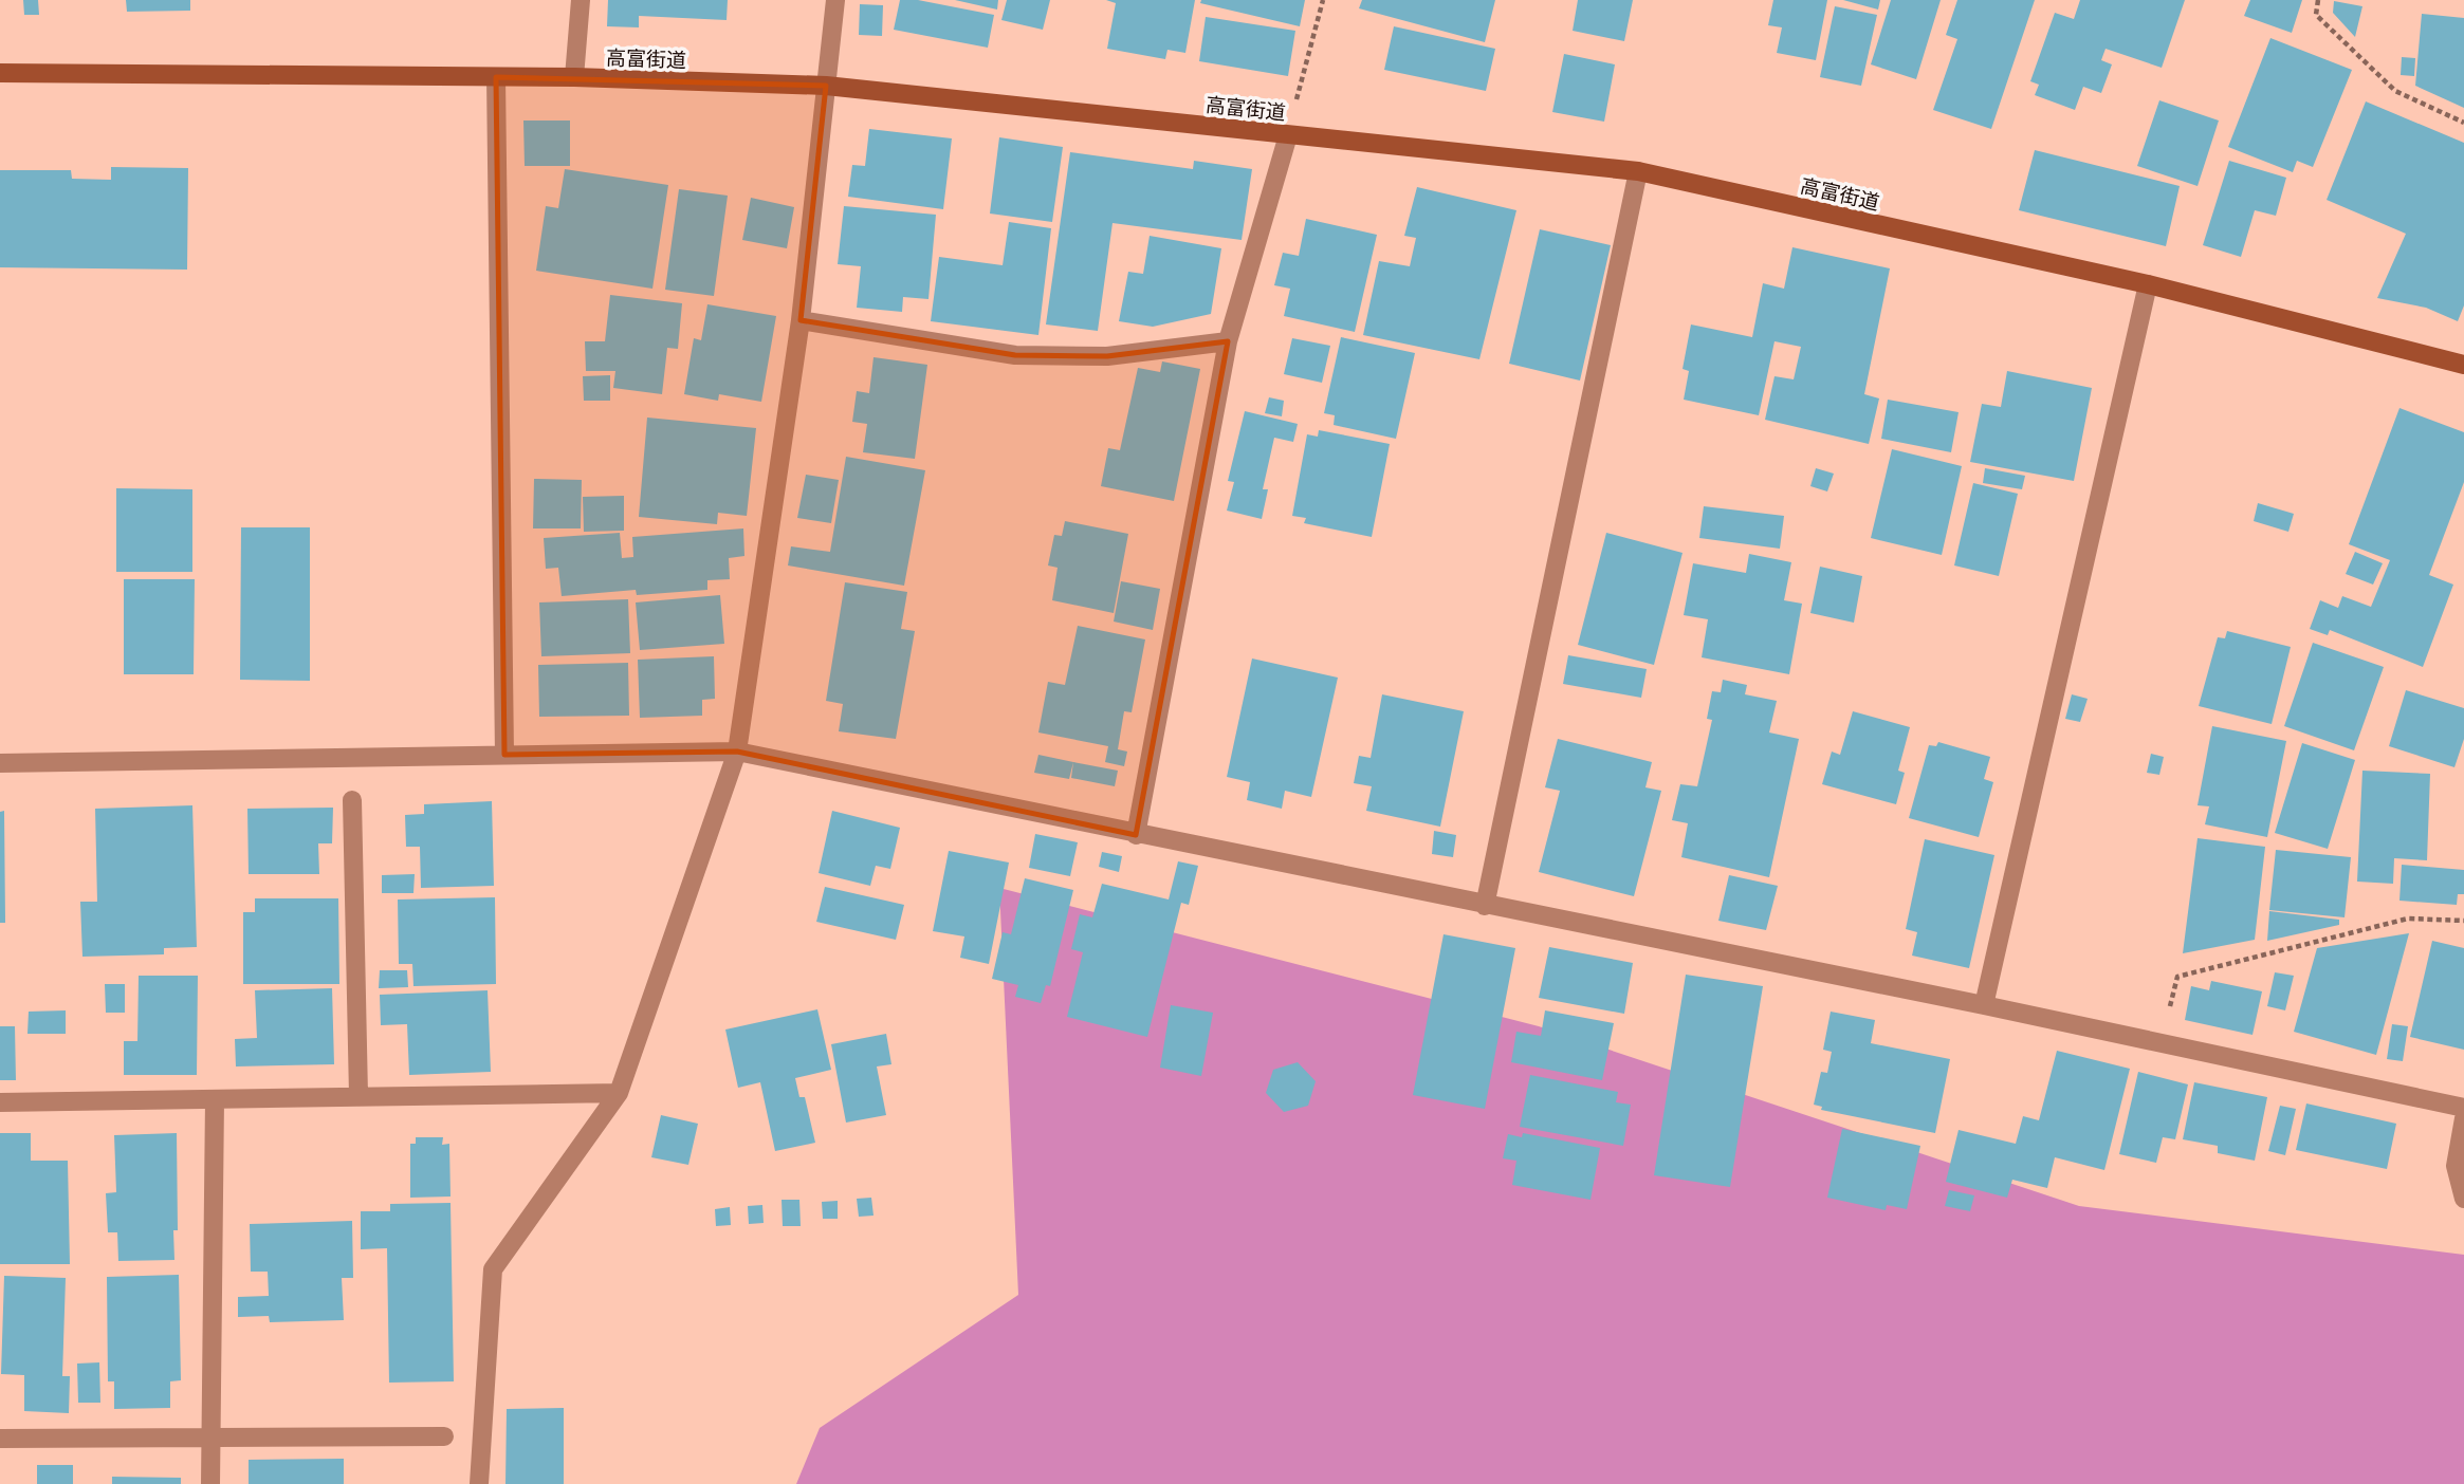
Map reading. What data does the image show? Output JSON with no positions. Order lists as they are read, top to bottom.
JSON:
{
  "streets": {
    "street": ["高富街道"]
  }
}
